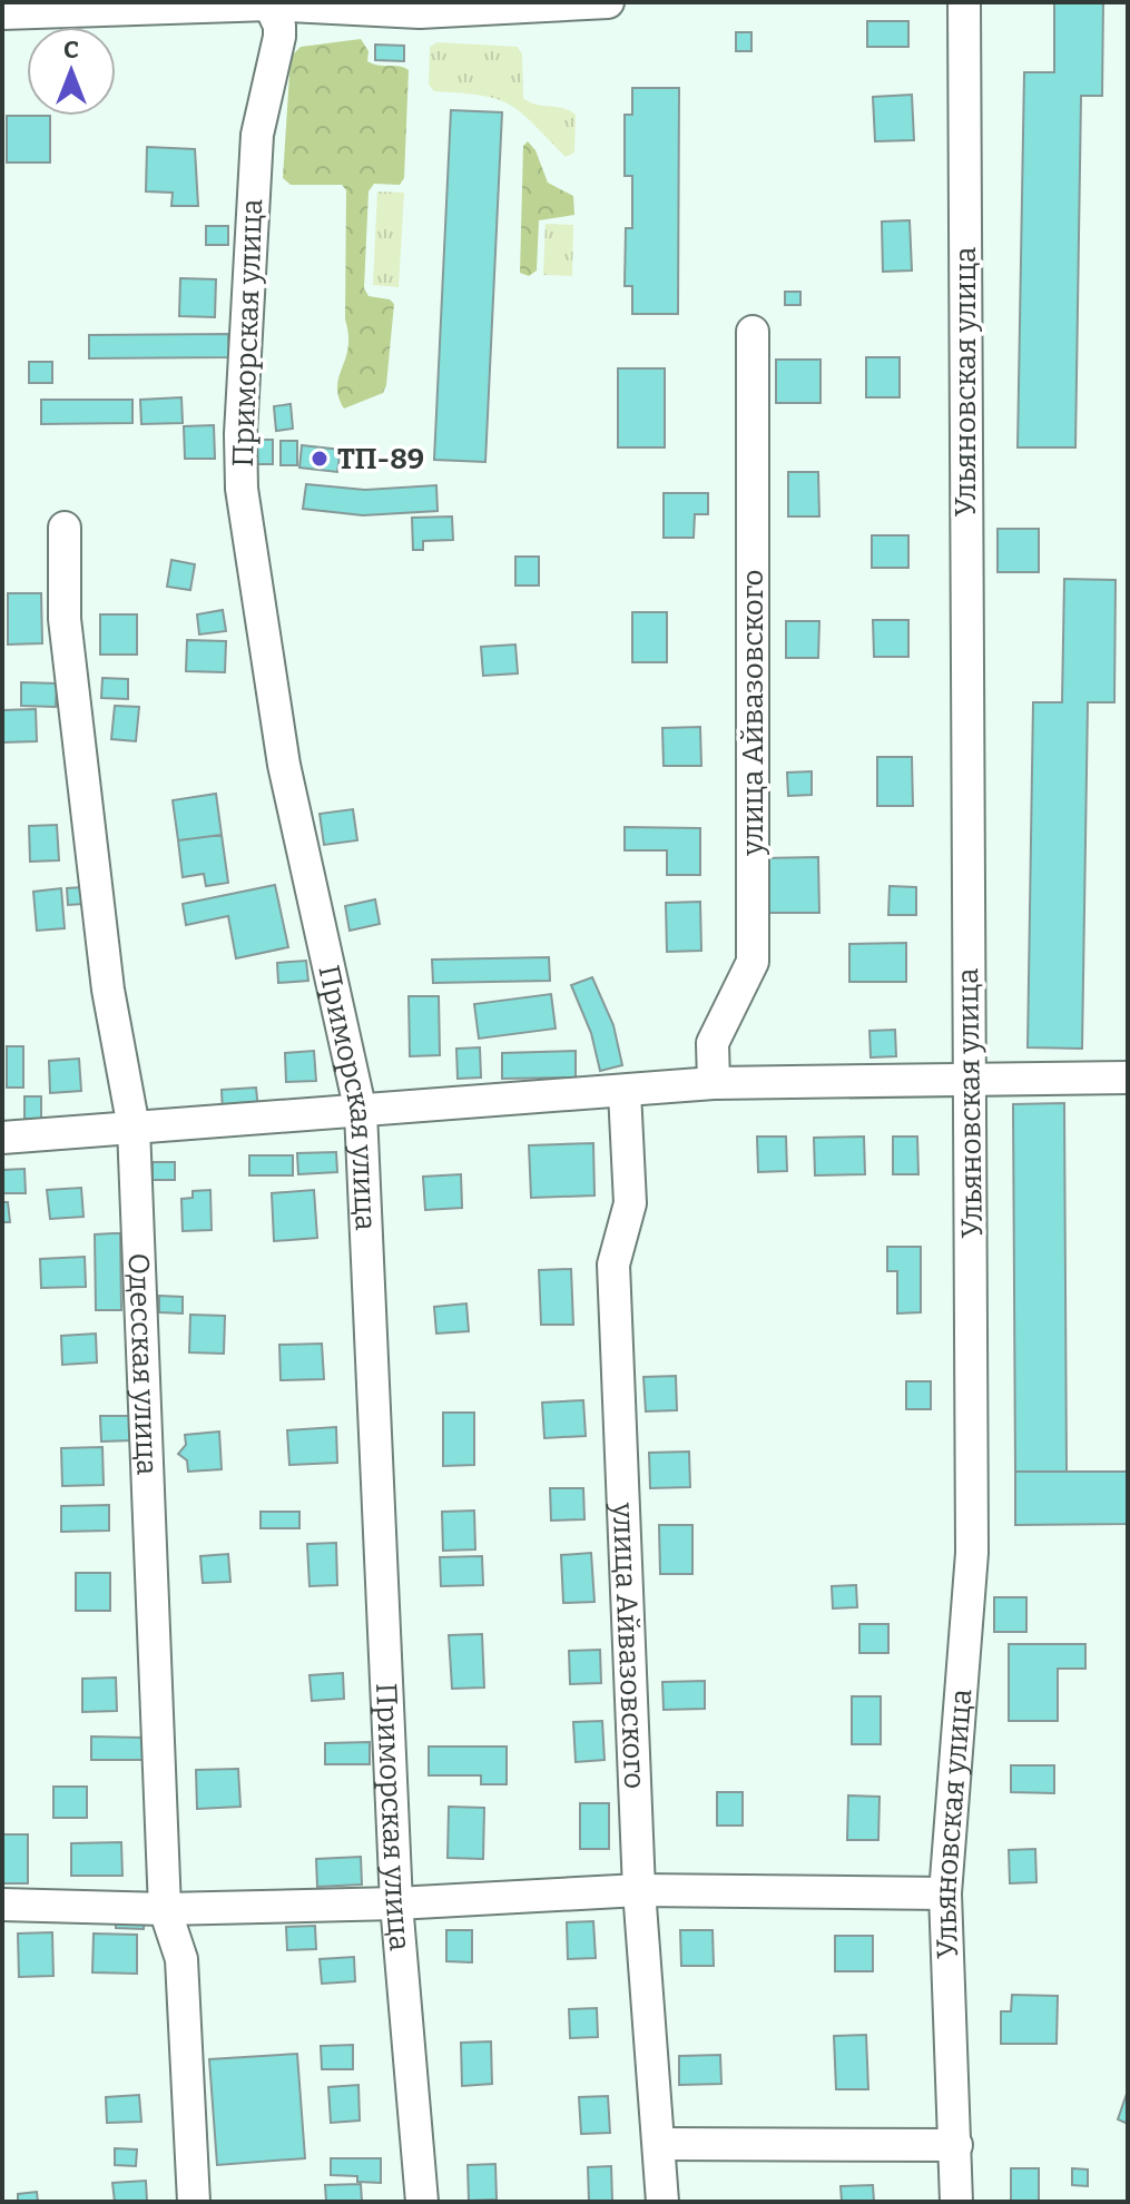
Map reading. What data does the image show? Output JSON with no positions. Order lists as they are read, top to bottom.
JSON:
{
  "streets": {
    "street": [
      "Приморская улица",
      "Ульяновская улица",
      "улица Айвазовского",
      "Одесская улица"
    ]
  },
  "places": ["ТП-89"],
  "north": "top"
}
